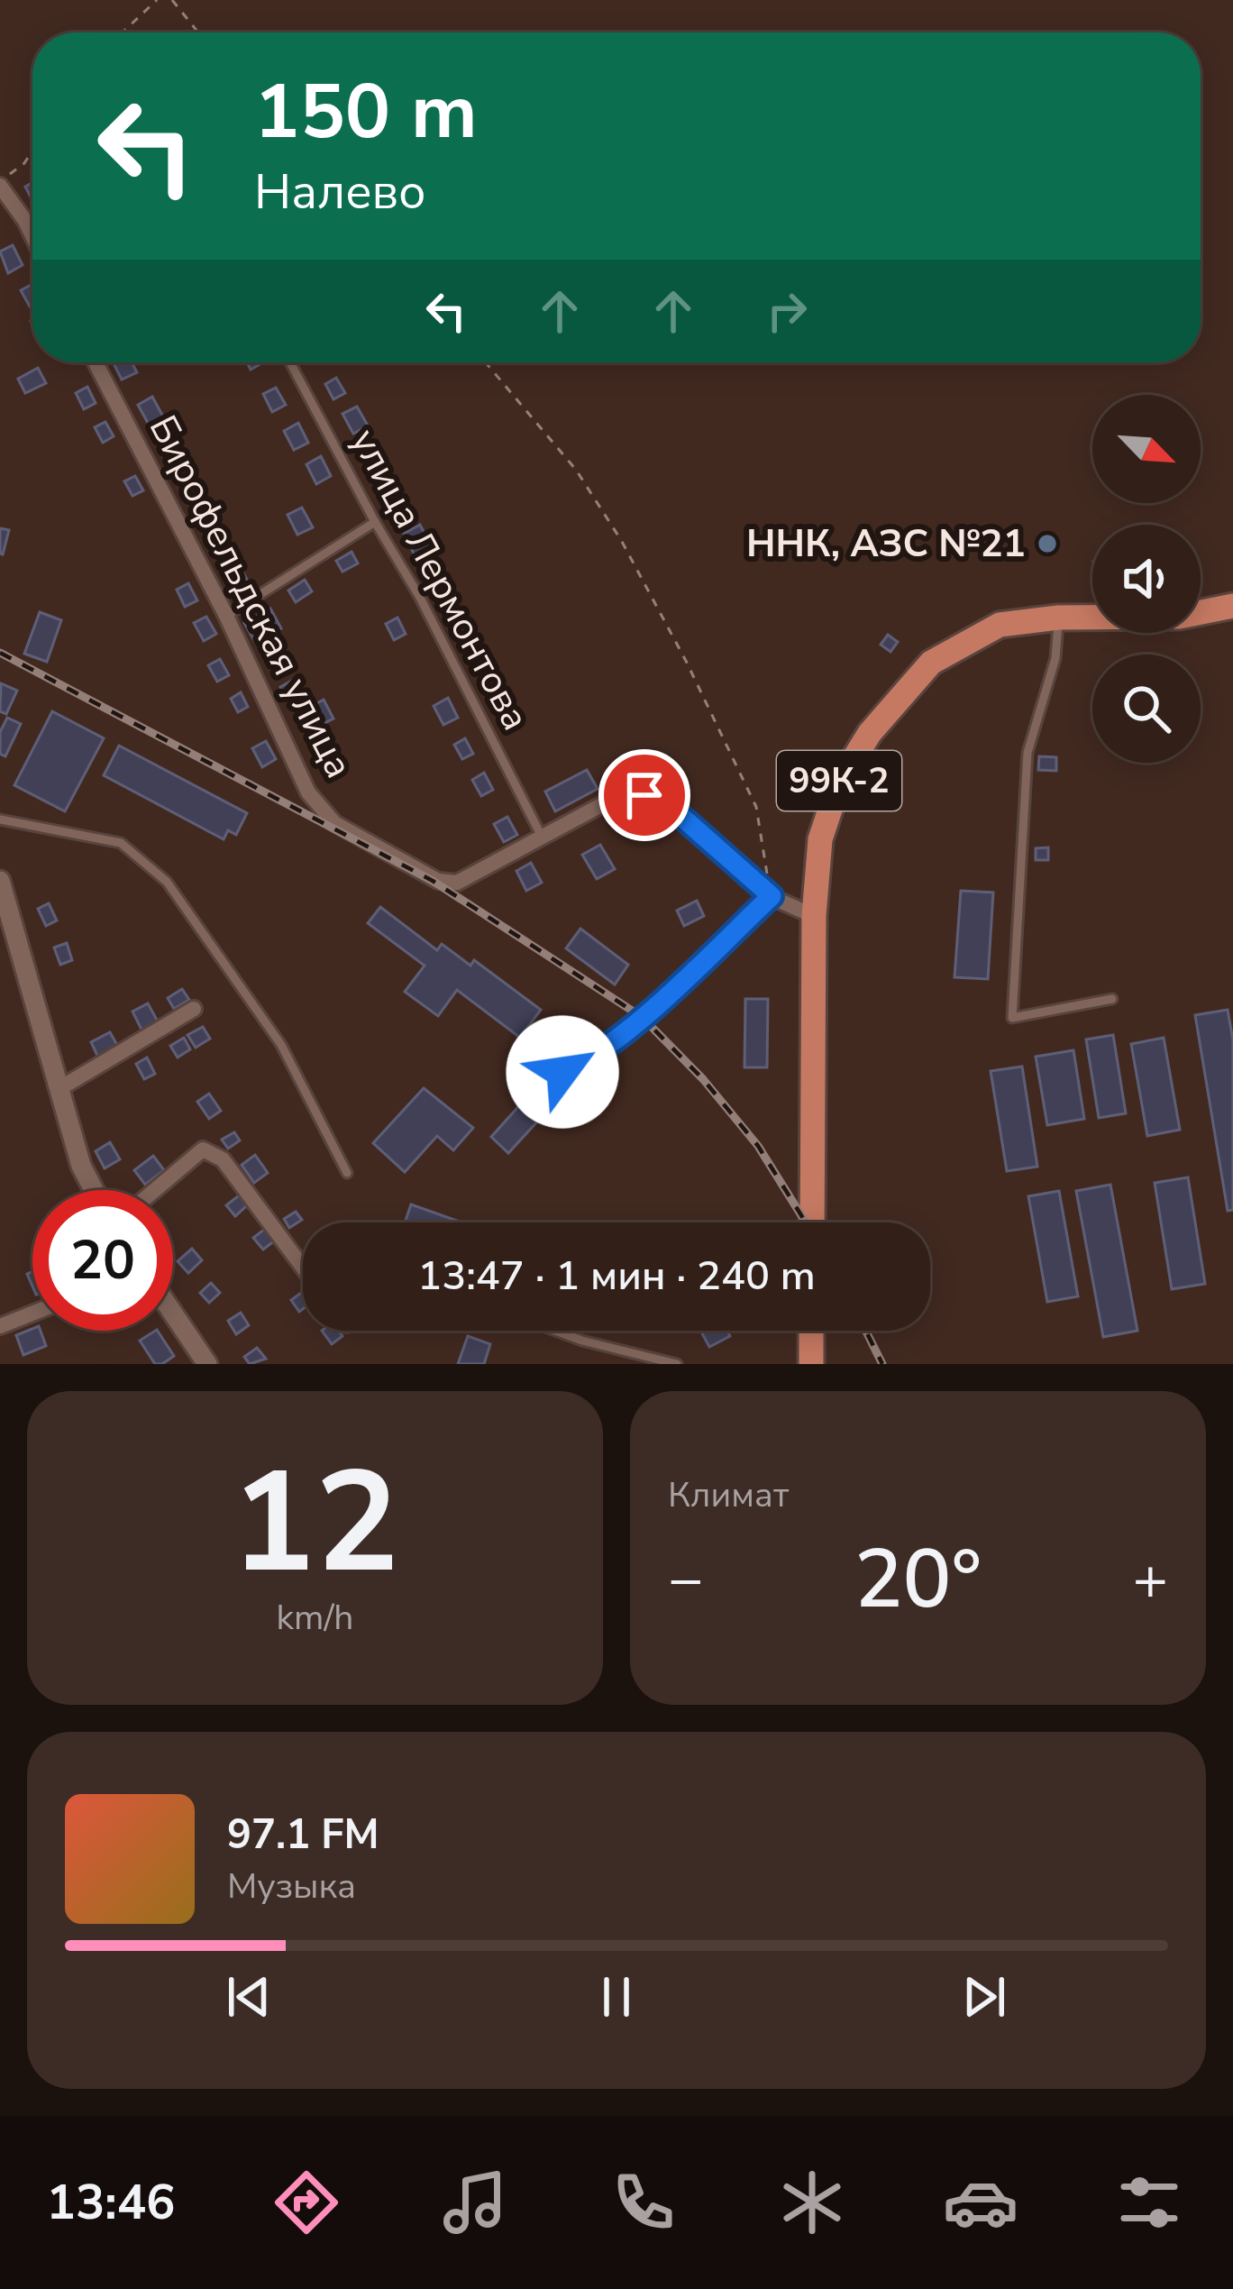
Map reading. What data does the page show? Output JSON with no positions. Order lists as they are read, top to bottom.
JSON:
{
  "streets": {
    "main road": ["99К-2"],
    "street": ["Бирофельдская улица"],
    "lane": ["улица Лермонтова"]
  },
  "crossings": [
    ["улица Лермонтова", "Бирофельдская улица"]
  ],
  "places": ["ННК, АЗС №21"],
  "north": "bottom right",
  "page": {
    "turn": ["150 m", "Налево"],
    "limit": "20",
    "trip": "13:47 · 1 мин · 240 m",
    "tile": [
      ["12", "km/h"],
      "Климат"
    ],
    "heat": ["−", "20°", "+"],
    "song": ["97.1 FM", "Музыка"],
    "tabs": "13:46"
  }
}
